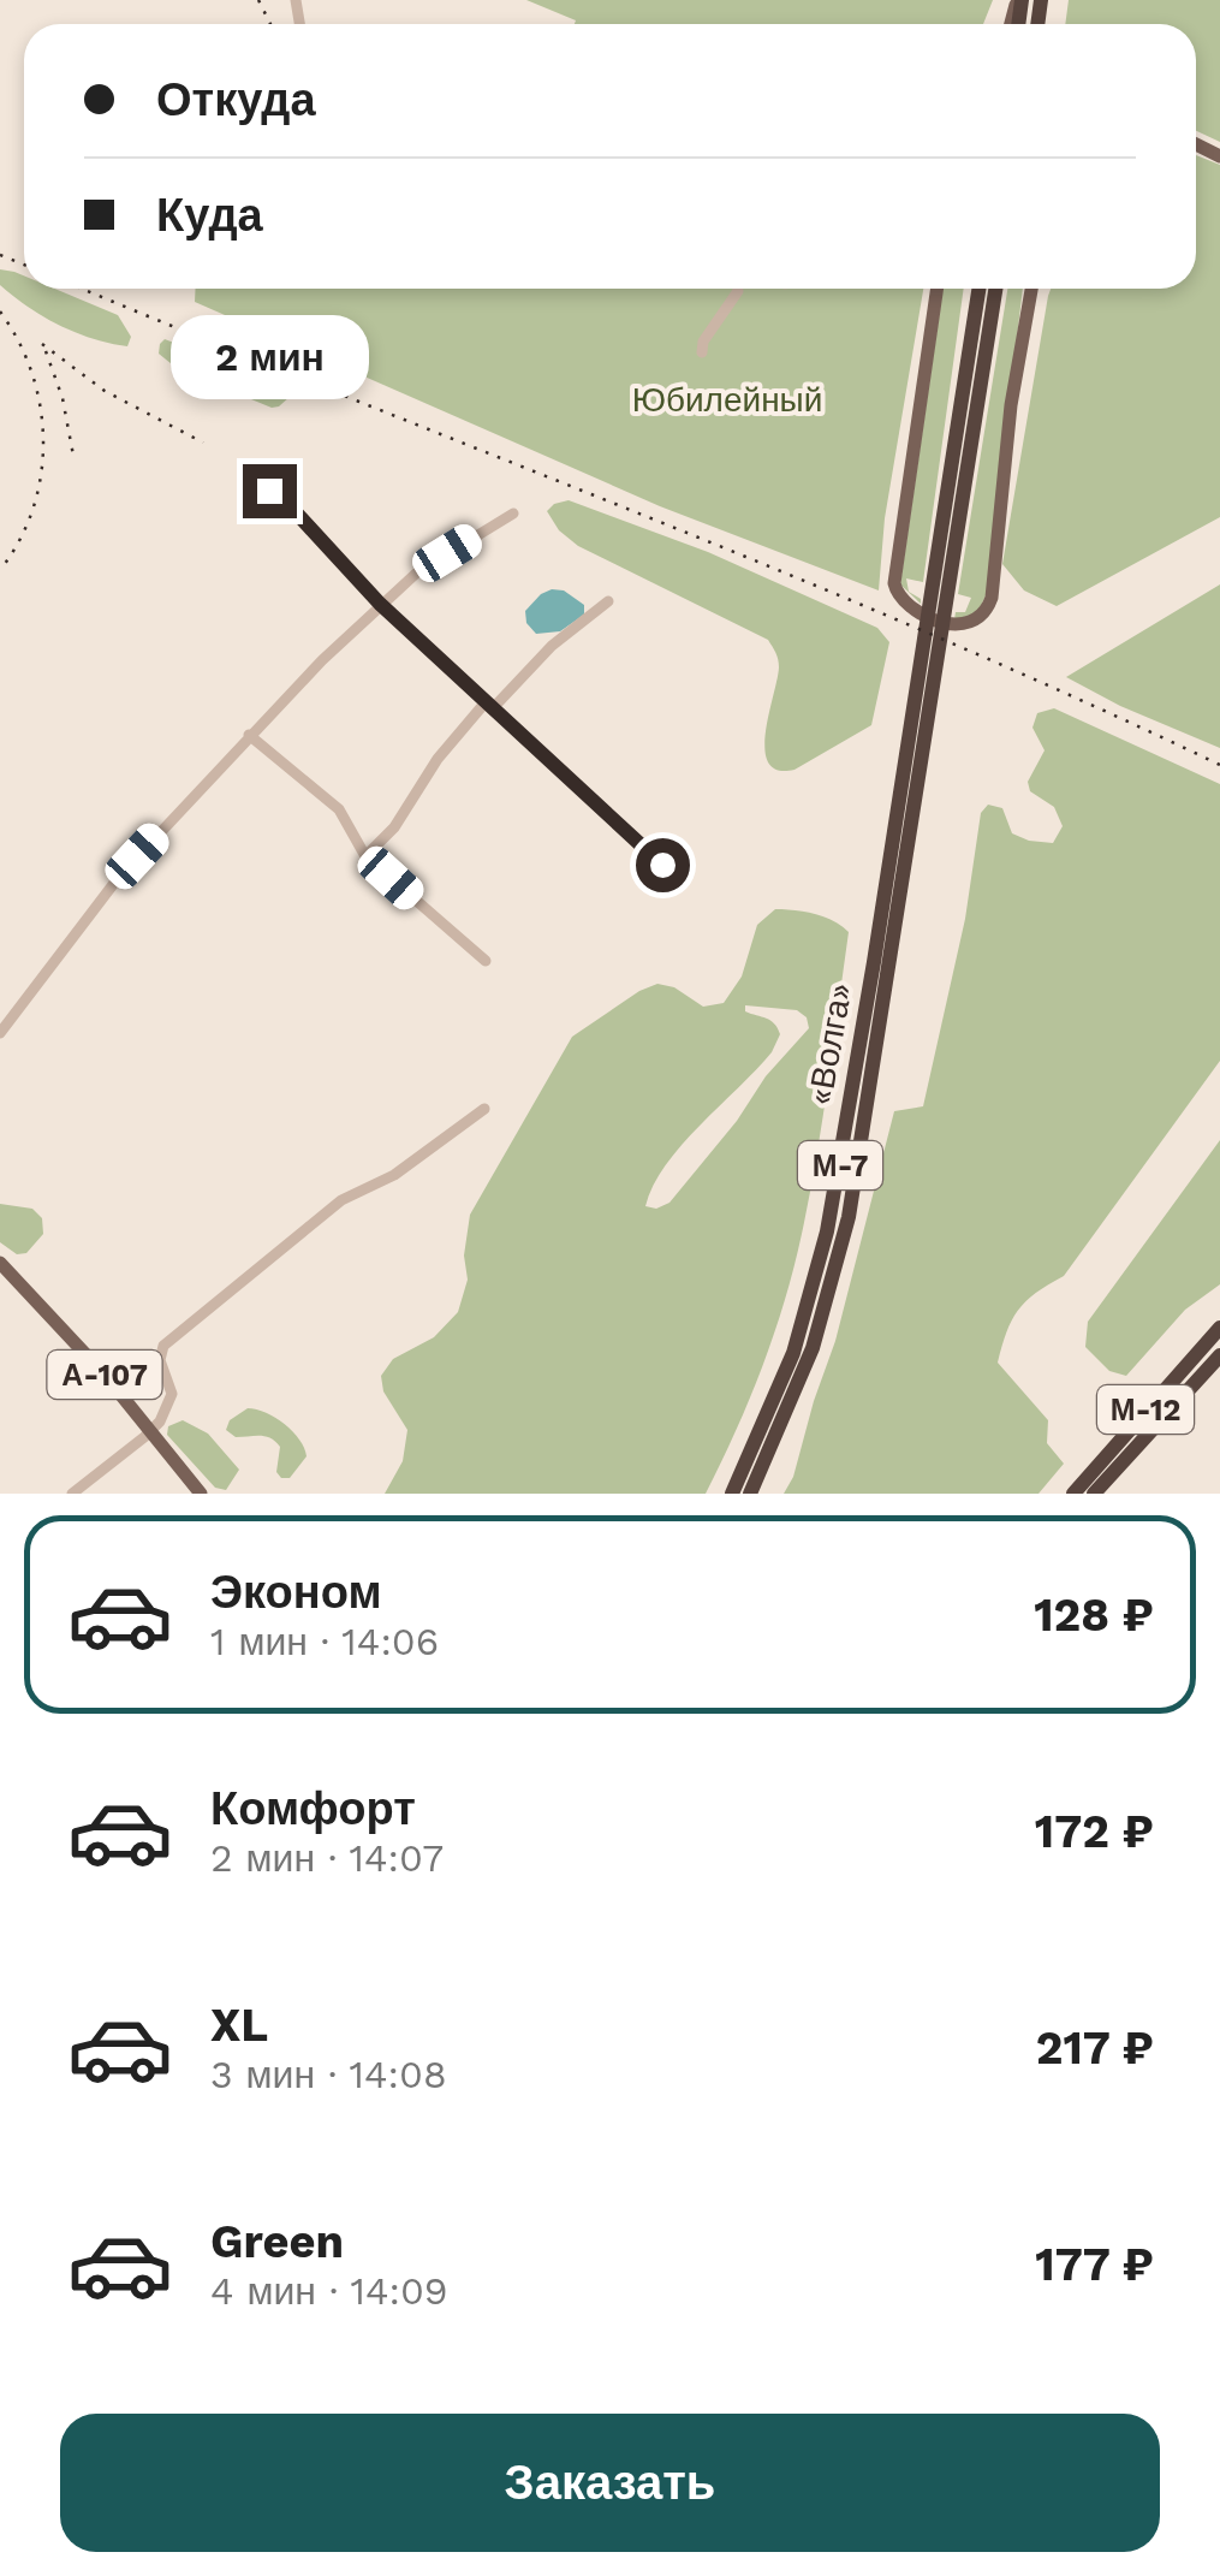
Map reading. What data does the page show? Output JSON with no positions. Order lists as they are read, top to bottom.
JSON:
{
  "streets": {
    "highway": ["«Волга»", "М-7", "М-12"],
    "main road": ["А-107"]
  },
  "parks": ["Юбилейный"],
  "page": {
    "banner": ["Откуда", "Куда"],
    "bubble": "2 мин",
    "list": [
      {
        "name": "Эконом",
        "note": "1 мин · 14:06",
        "value": "128 ₽"
      },
      {
        "name": "Комфорт",
        "note": "2 мин · 14:07",
        "value": "172 ₽"
      },
      {
        "name": "XL",
        "note": "3 мин · 14:08",
        "value": "217 ₽"
      },
      {
        "name": "Green",
        "note": "4 мин · 14:09",
        "value": "177 ₽"
      }
    ],
    "buttons": "Заказать"
  }
}
